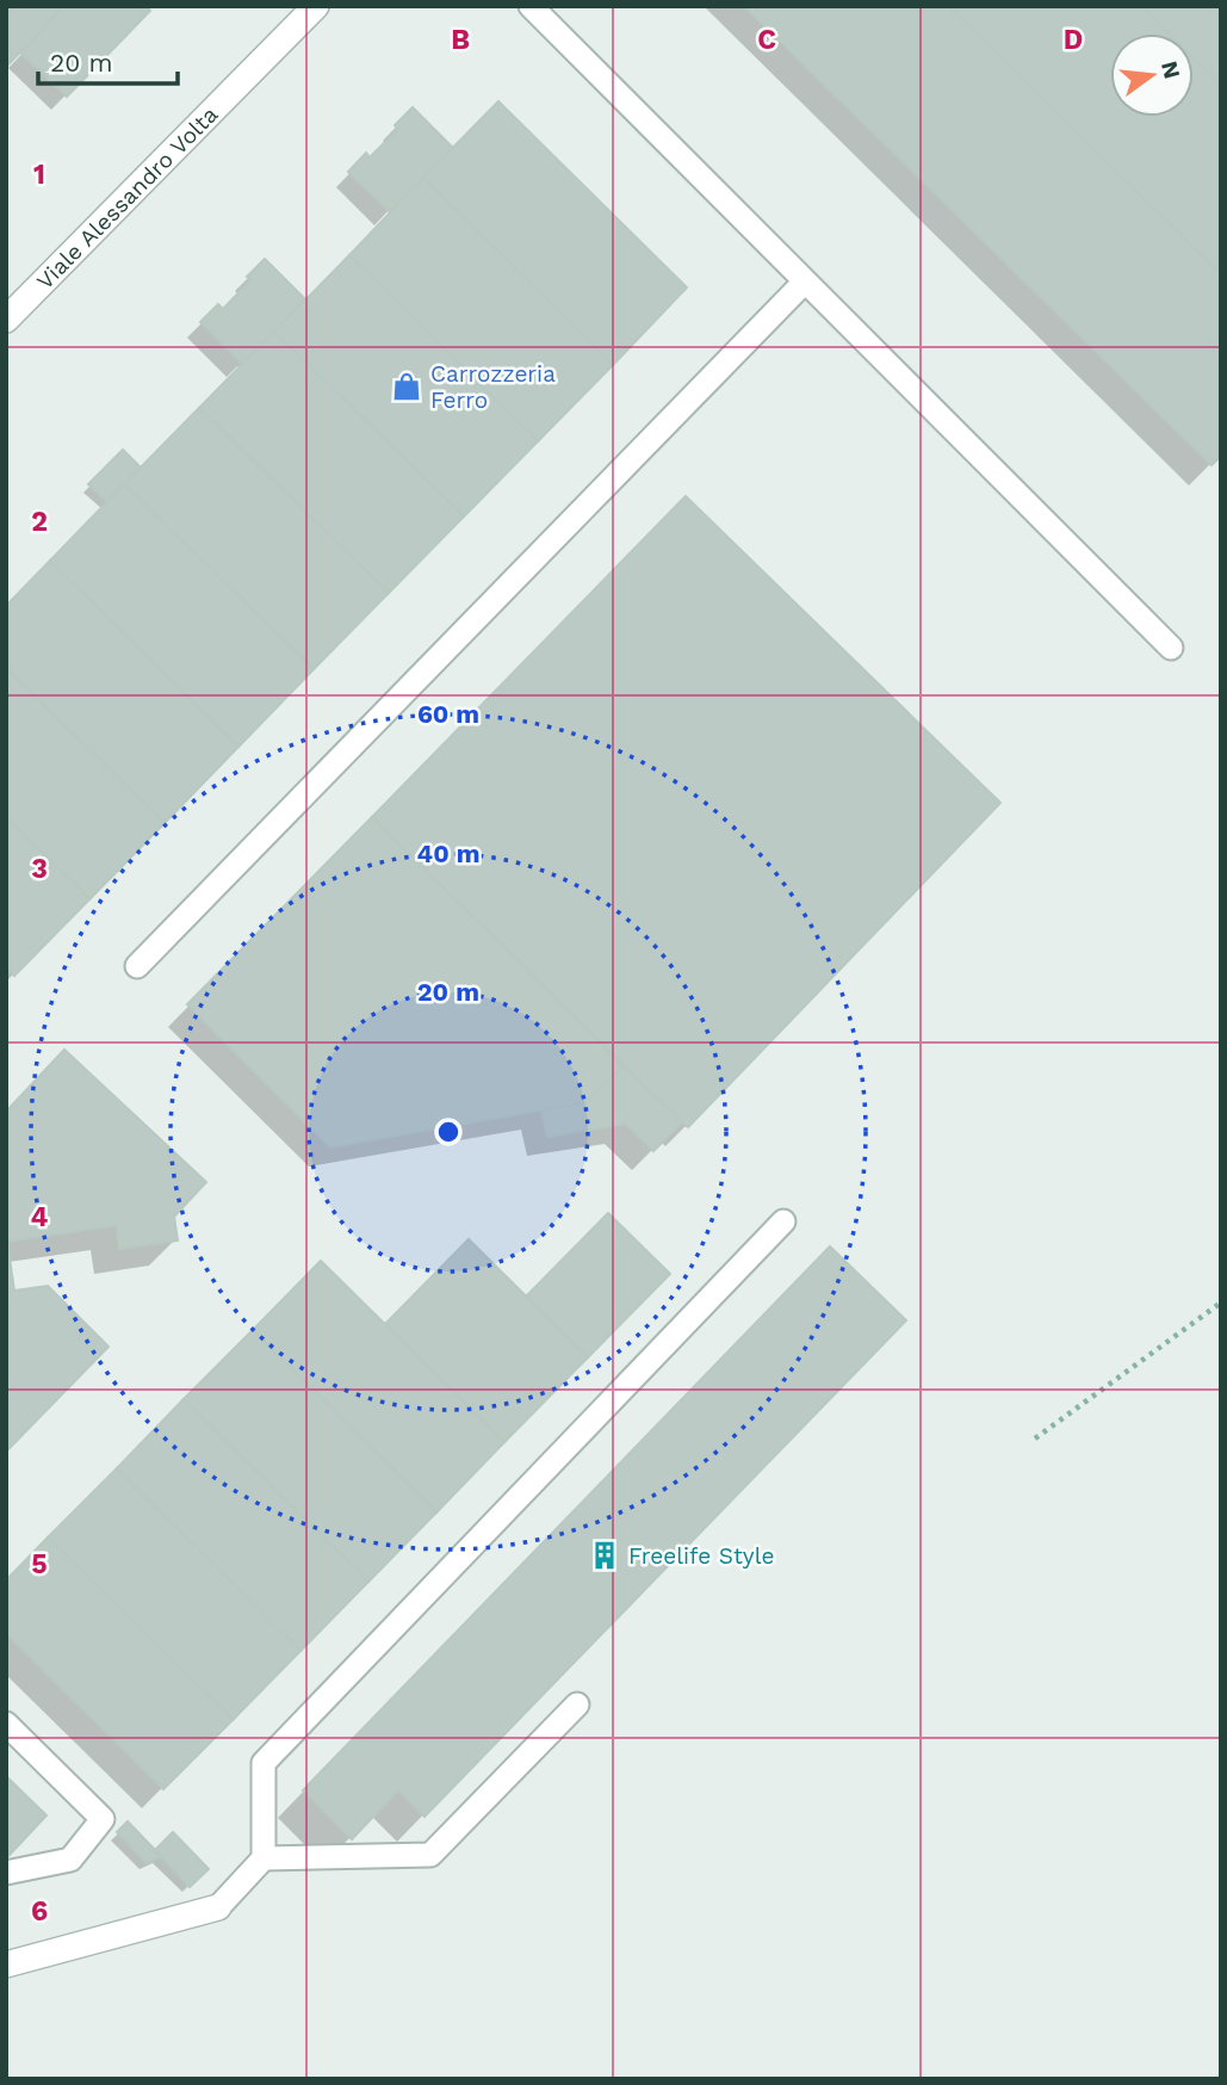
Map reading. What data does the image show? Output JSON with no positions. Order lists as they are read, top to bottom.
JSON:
{
  "streets": {
    "street": ["Viale Alessandro Volta"]
  },
  "places": {
    "shop": ["Carrozzeria Ferro"],
    "building": ["Freelife Style"]
  },
  "scale_bar": "20 m",
  "north": "right",
  "grid": {
    "columns": ["B", "C", "D"],
    "rows": [
      "1",
      "2",
      "3",
      "4",
      "5",
      "6"
    ]
  },
  "rings": ["60 m", "40 m", "20 m"]
}
